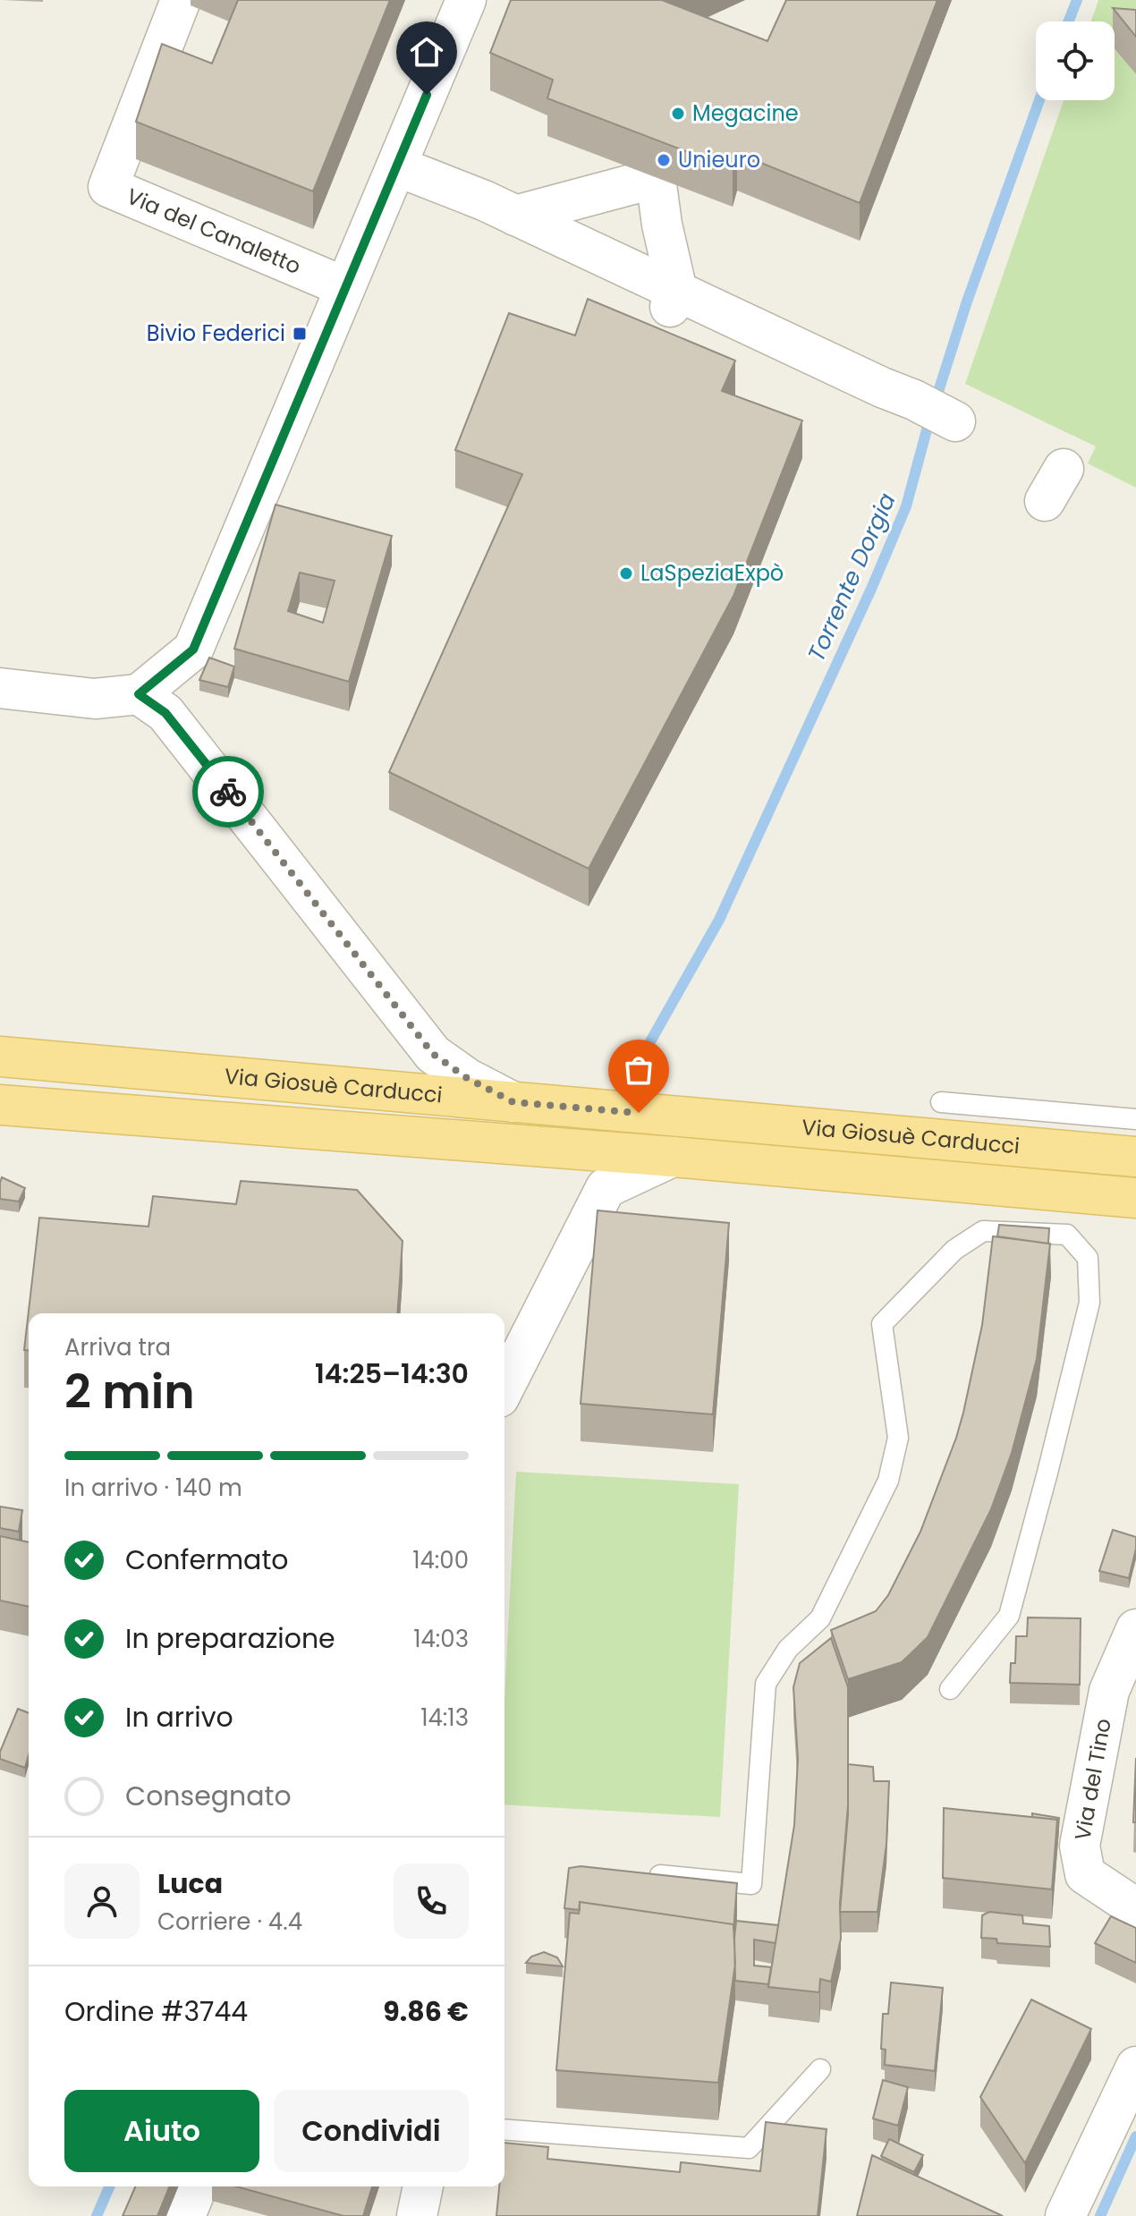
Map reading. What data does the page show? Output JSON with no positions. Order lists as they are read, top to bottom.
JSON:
{
  "streets": {
    "main road": ["Via Giosuè Carducci"],
    "street": ["Via del Canaletto", "Via del Tino"]
  },
  "water": ["Torrente Dorgia"],
  "places": {
    "other": ["Megacine", "Unieuro", "LaSpeziaExpò"],
    "transit": ["Bivio Federici"]
  },
  "page": {
    "heading": ["2 min", "Arriva tra", "14:25–14:30"],
    "panel": [
      "Luca",
      "Corriere · 4.4",
      "Ordine #3744",
      "9.86 €"
    ],
    "bar": "In arrivo · 140 m",
    "list": [
      ["Confermato", "14:00"],
      ["In preparazione", "14:03"],
      ["In arrivo", "14:13"],
      "Consegnato"
    ],
    "buttons": ["Aiuto", "Condividi"]
  }
}
